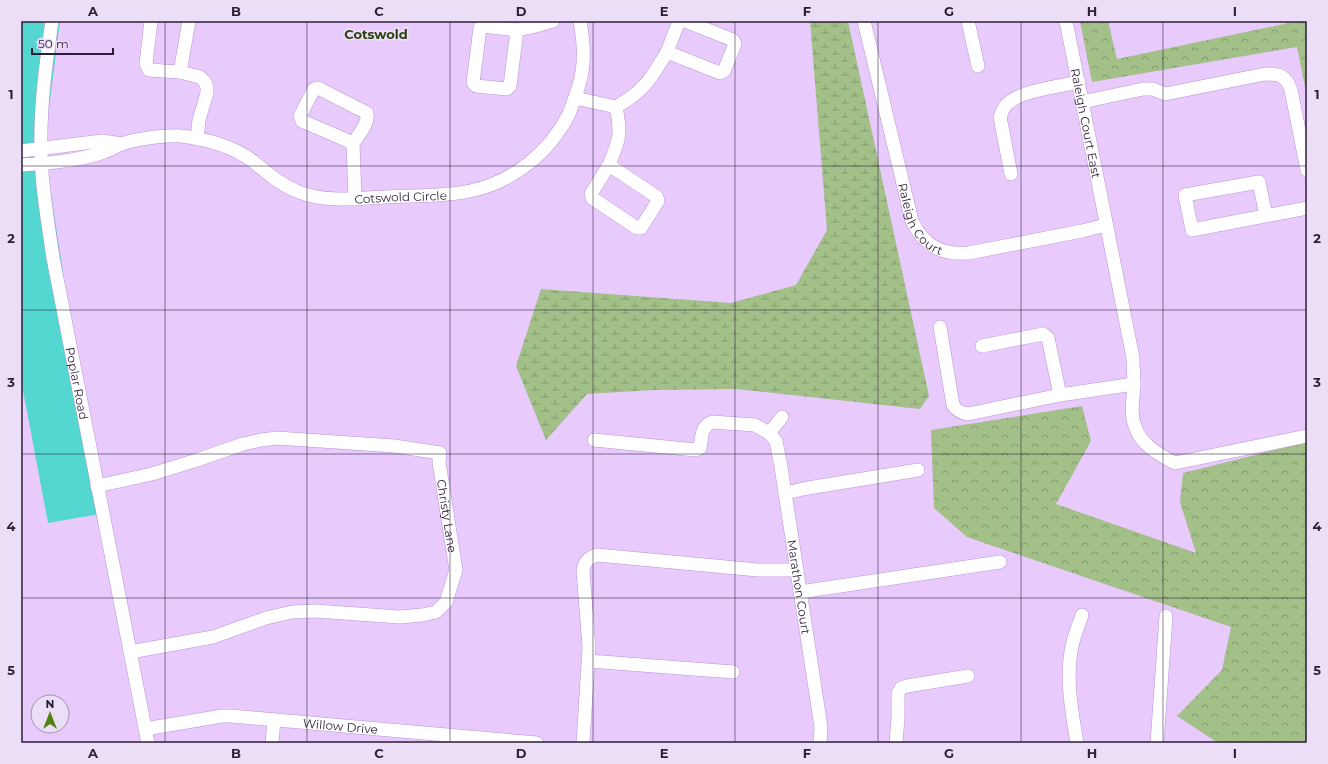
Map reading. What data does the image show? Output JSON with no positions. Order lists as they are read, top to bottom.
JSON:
{
  "streets": {
    "street": [
      "Raleigh Court East",
      "Cotswold Circle",
      "Raleigh Court",
      "Poplar Road",
      "Christy Lane",
      "Marathon Court",
      "Willow Drive"
    ]
  },
  "crossings": [
    ["Raleigh Court East", "Raleigh Court"],
    ["Cotswold Circle", "Poplar Road"],
    ["Poplar Road", "Christy Lane"],
    ["Poplar Road", "Willow Drive"]
  ],
  "districts": ["Cotswold"],
  "scale_bar": "50 m",
  "north": "top",
  "grid": {
    "columns": [
      "A",
      "B",
      "C",
      "D",
      "E",
      "F",
      "G",
      "H",
      "I"
    ],
    "rows": [
      "1",
      "2",
      "3",
      "4",
      "5"
    ]
  }
}
